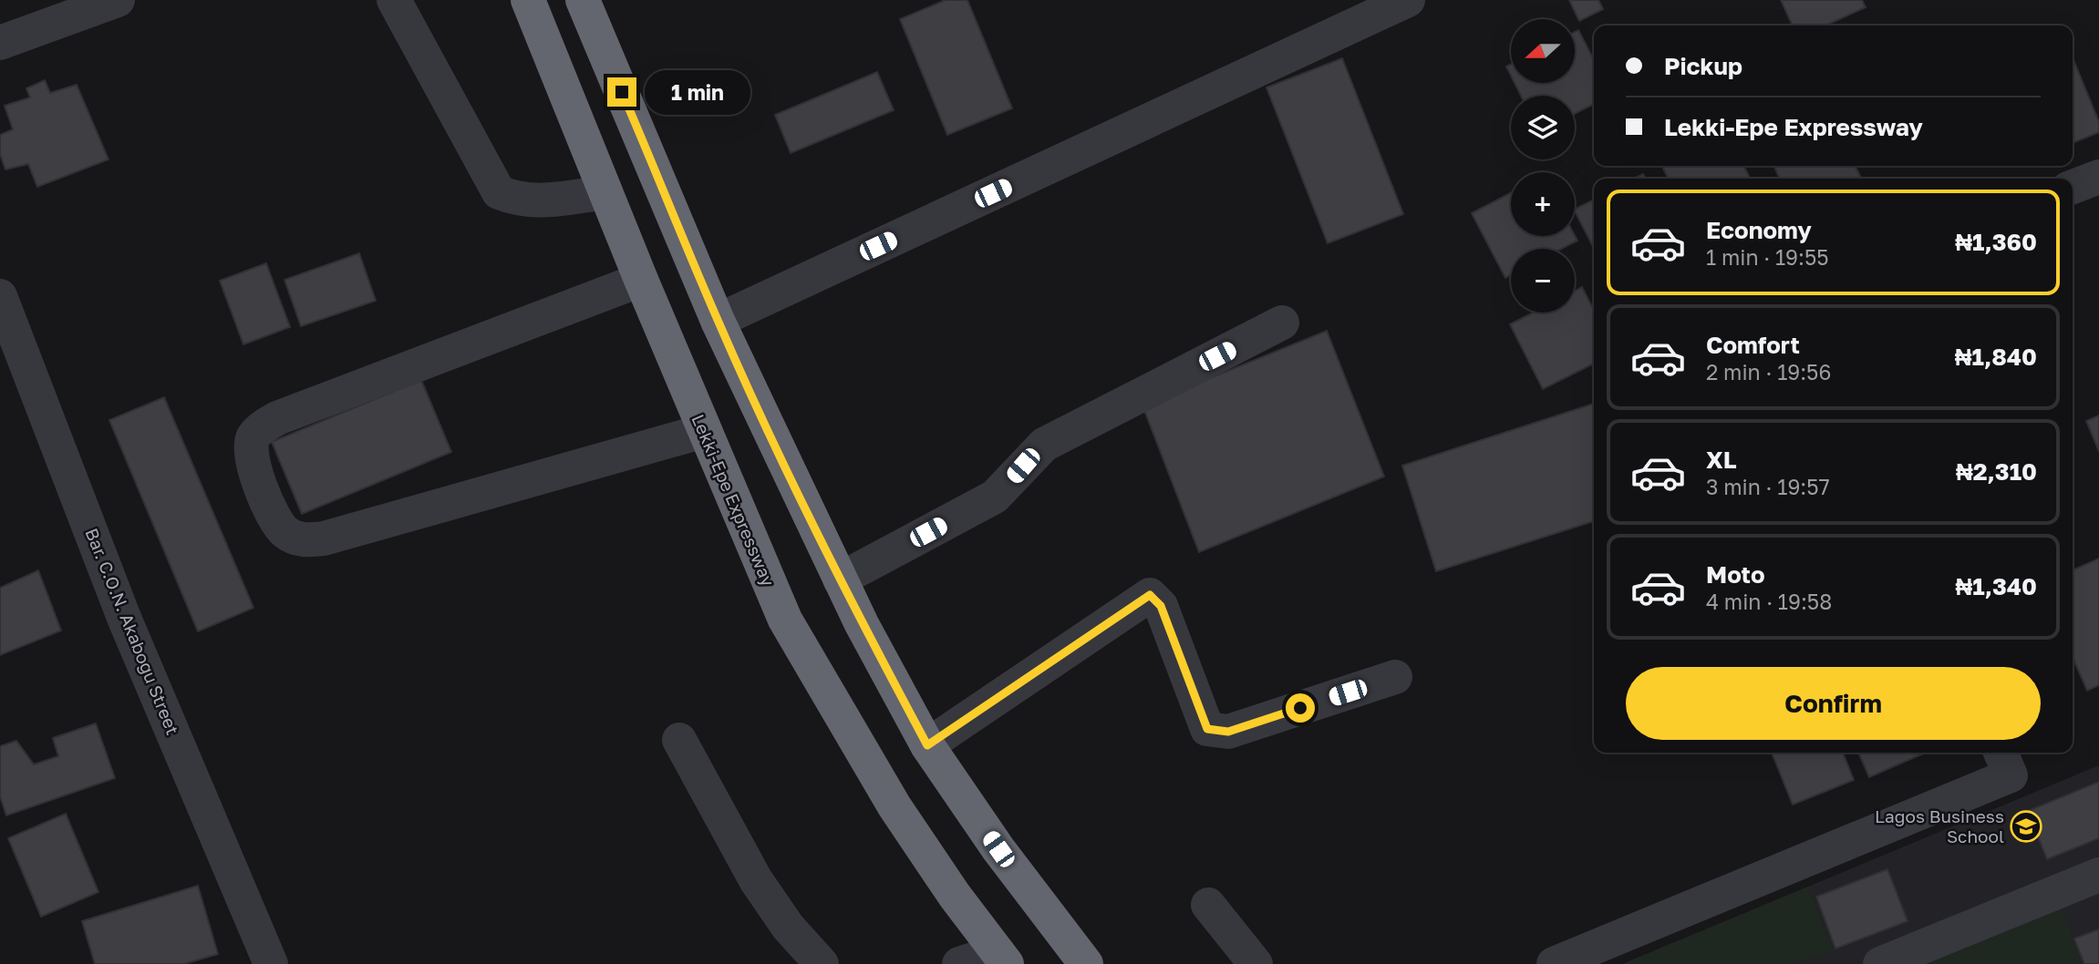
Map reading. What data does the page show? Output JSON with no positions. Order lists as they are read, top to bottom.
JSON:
{
  "streets": {
    "highway": ["Lekki-Epe Expressway"],
    "street": ["Bar. C.O.N. Akabogu Street"]
  },
  "places": {
    "school or university": ["Lagos Business School"]
  },
  "north": "left",
  "page": {
    "map_buttons": ["+", "−"],
    "banner": ["Pickup", "Lekki-Epe Expressway"],
    "bubble": "1 min",
    "list": [
      {
        "name": "Economy",
        "note": "1 min · 19:55",
        "value": "₦1,360"
      },
      {
        "name": "Comfort",
        "note": "2 min · 19:56",
        "value": "₦1,840"
      },
      {
        "name": "XL",
        "note": "3 min · 19:57",
        "value": "₦2,310"
      },
      {
        "name": "Moto",
        "note": "4 min · 19:58",
        "value": "₦1,340"
      }
    ],
    "buttons": "Confirm"
  }
}
